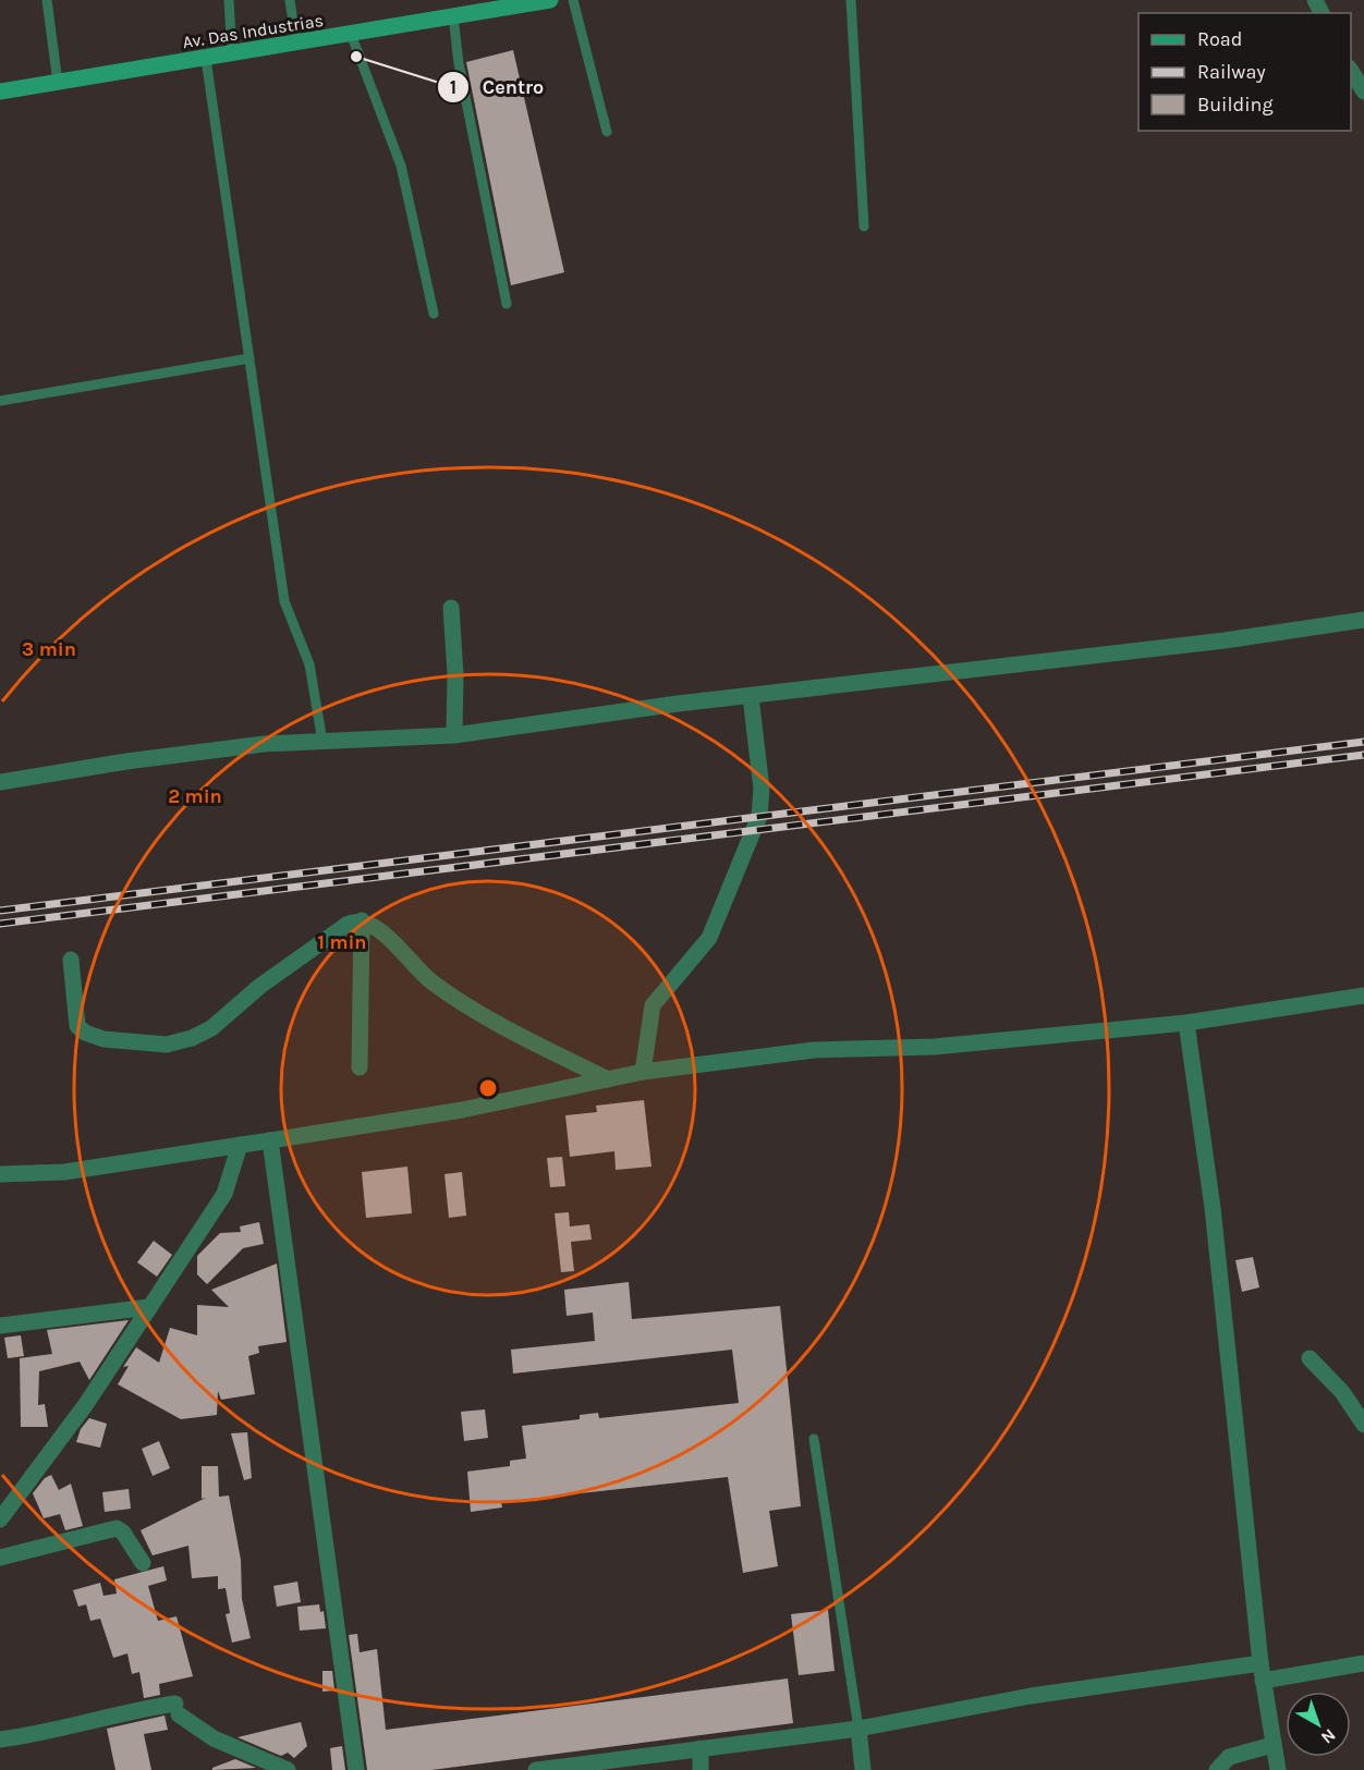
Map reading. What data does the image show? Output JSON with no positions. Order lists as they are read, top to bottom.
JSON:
{
  "streets": {
    "main road": ["Av. Das Industrias"]
  },
  "places": ["Centro"],
  "legend": ["Road", "Railway", "Building"],
  "north": "bottom right",
  "rings": ["3 min", "2 min", "1 min"]
}
